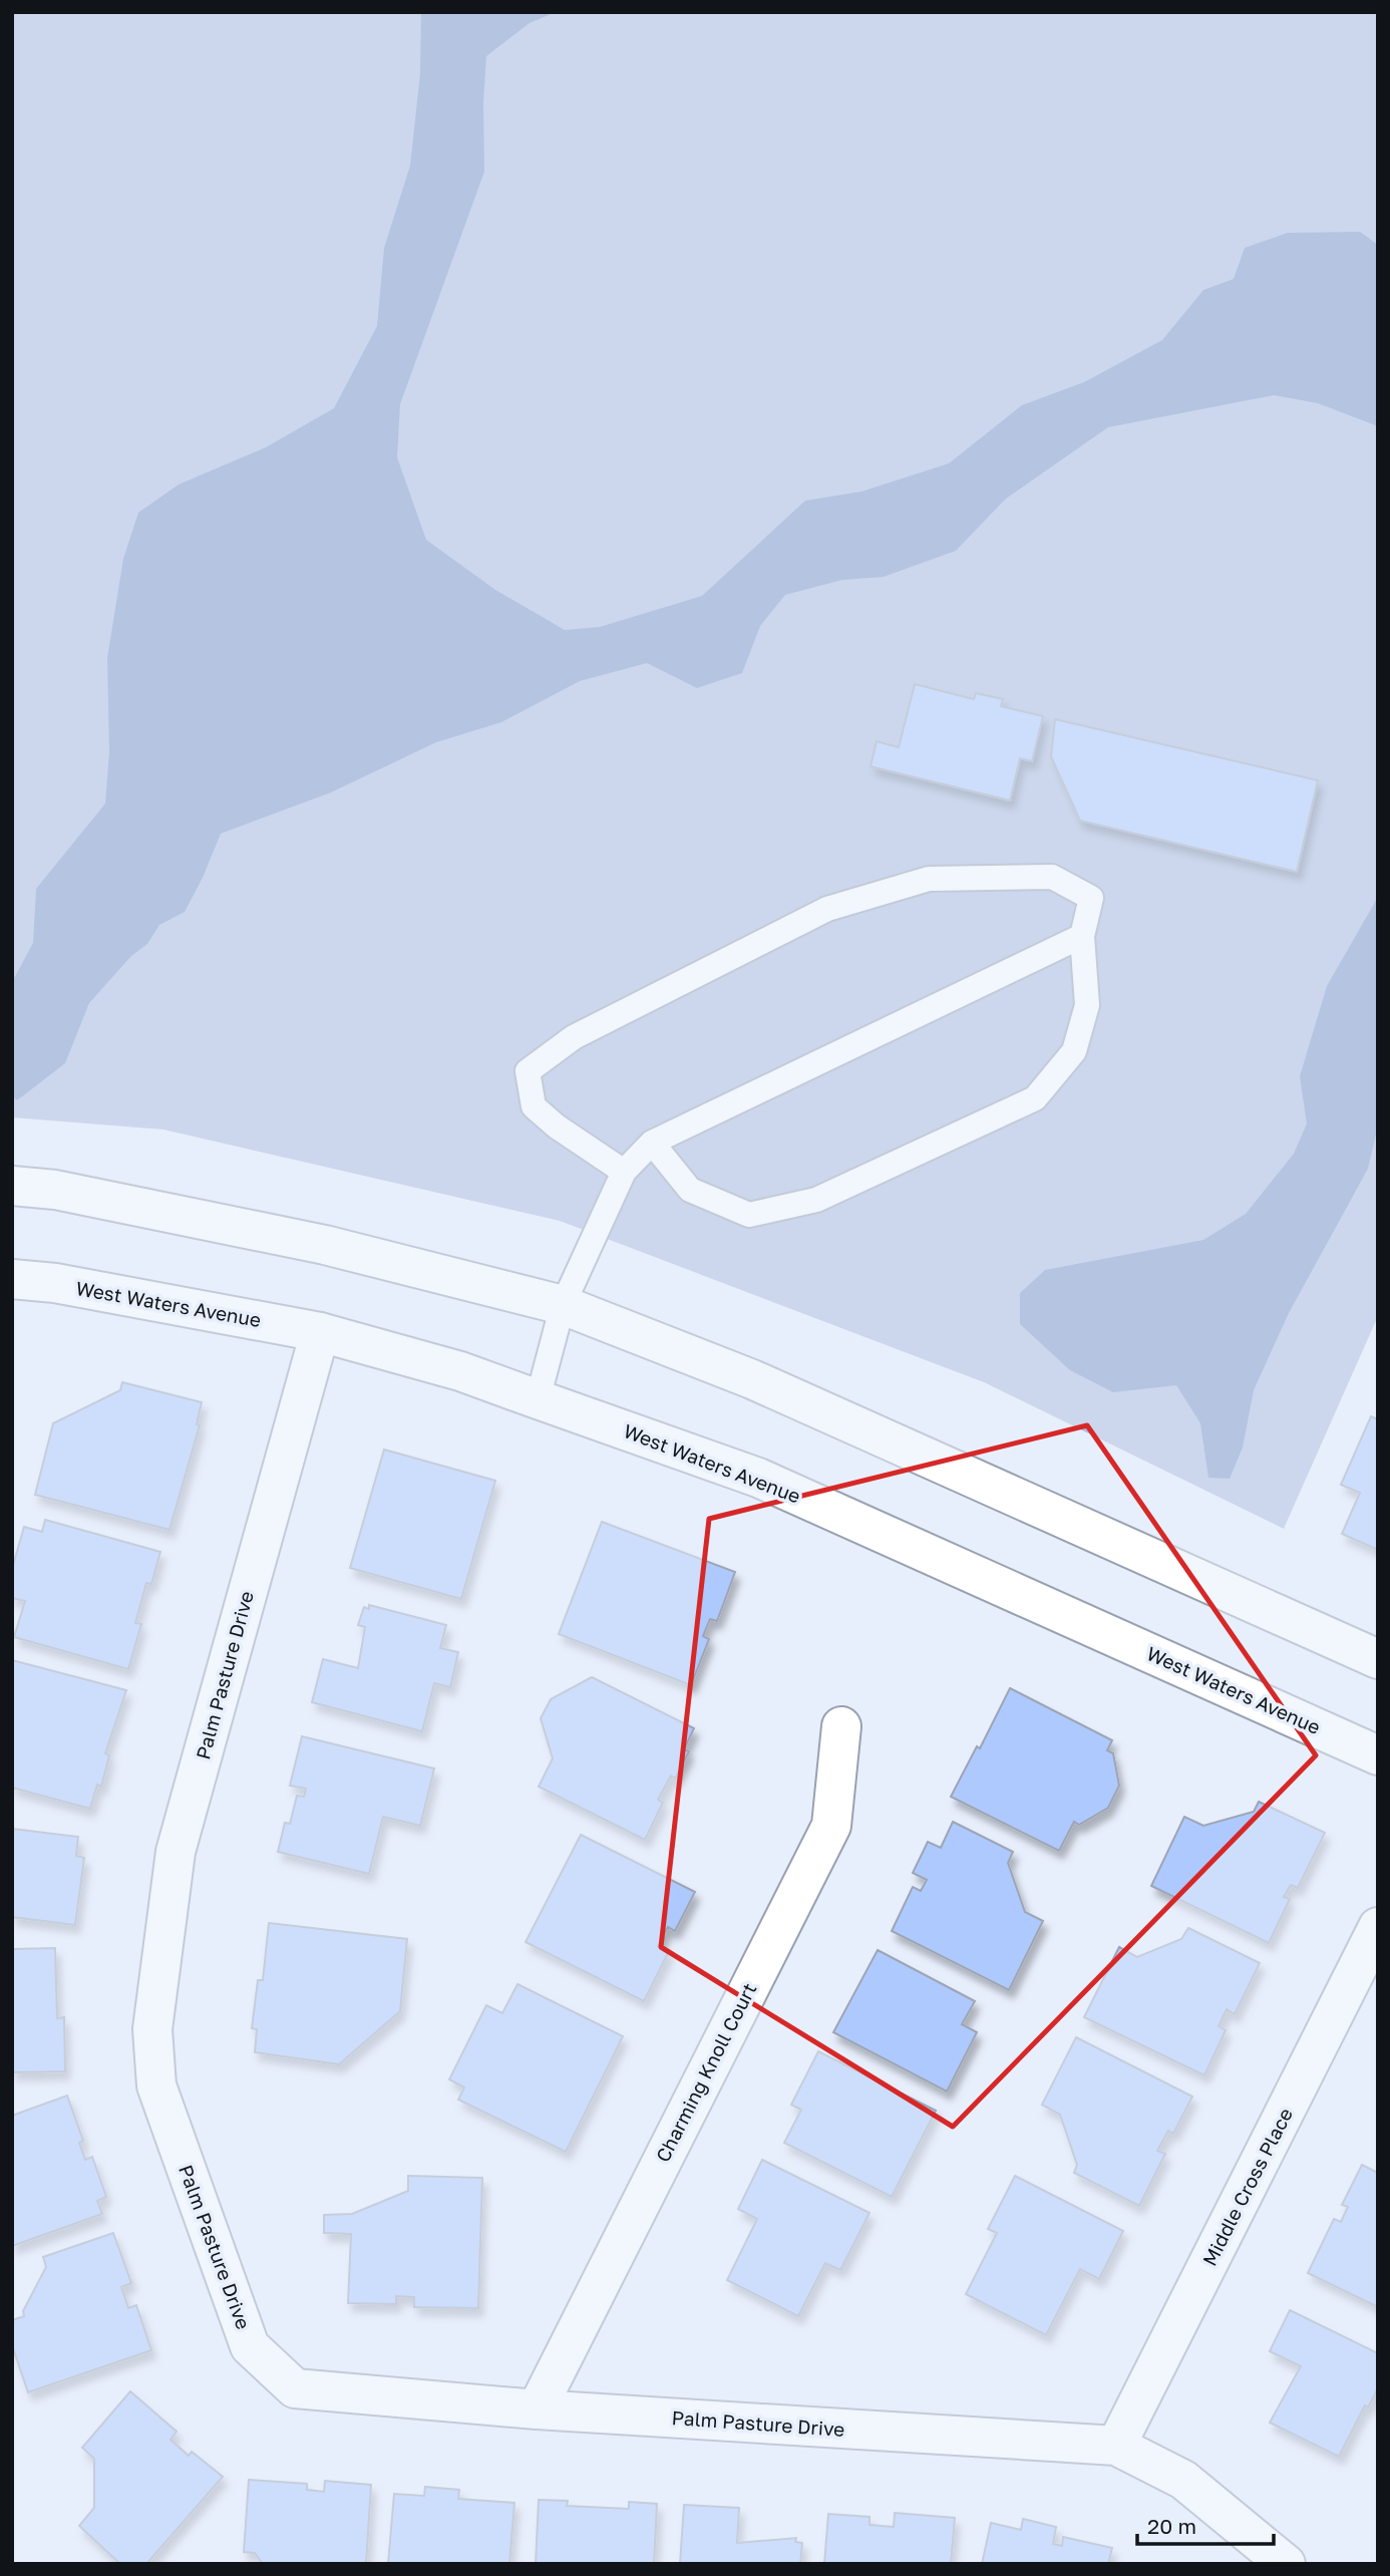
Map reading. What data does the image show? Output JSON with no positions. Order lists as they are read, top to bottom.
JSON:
{
  "streets": {
    "street": [
      "West Waters Avenue",
      "Palm Pasture Drive",
      "Charming Knoll Court",
      "Middle Cross Place"
    ]
  },
  "crossings": [
    ["West Waters Avenue", "Palm Pasture Drive"],
    ["Palm Pasture Drive", "Charming Knoll Court"],
    ["Palm Pasture Drive", "Middle Cross Place"]
  ],
  "scale_bar": "20 m"
}
